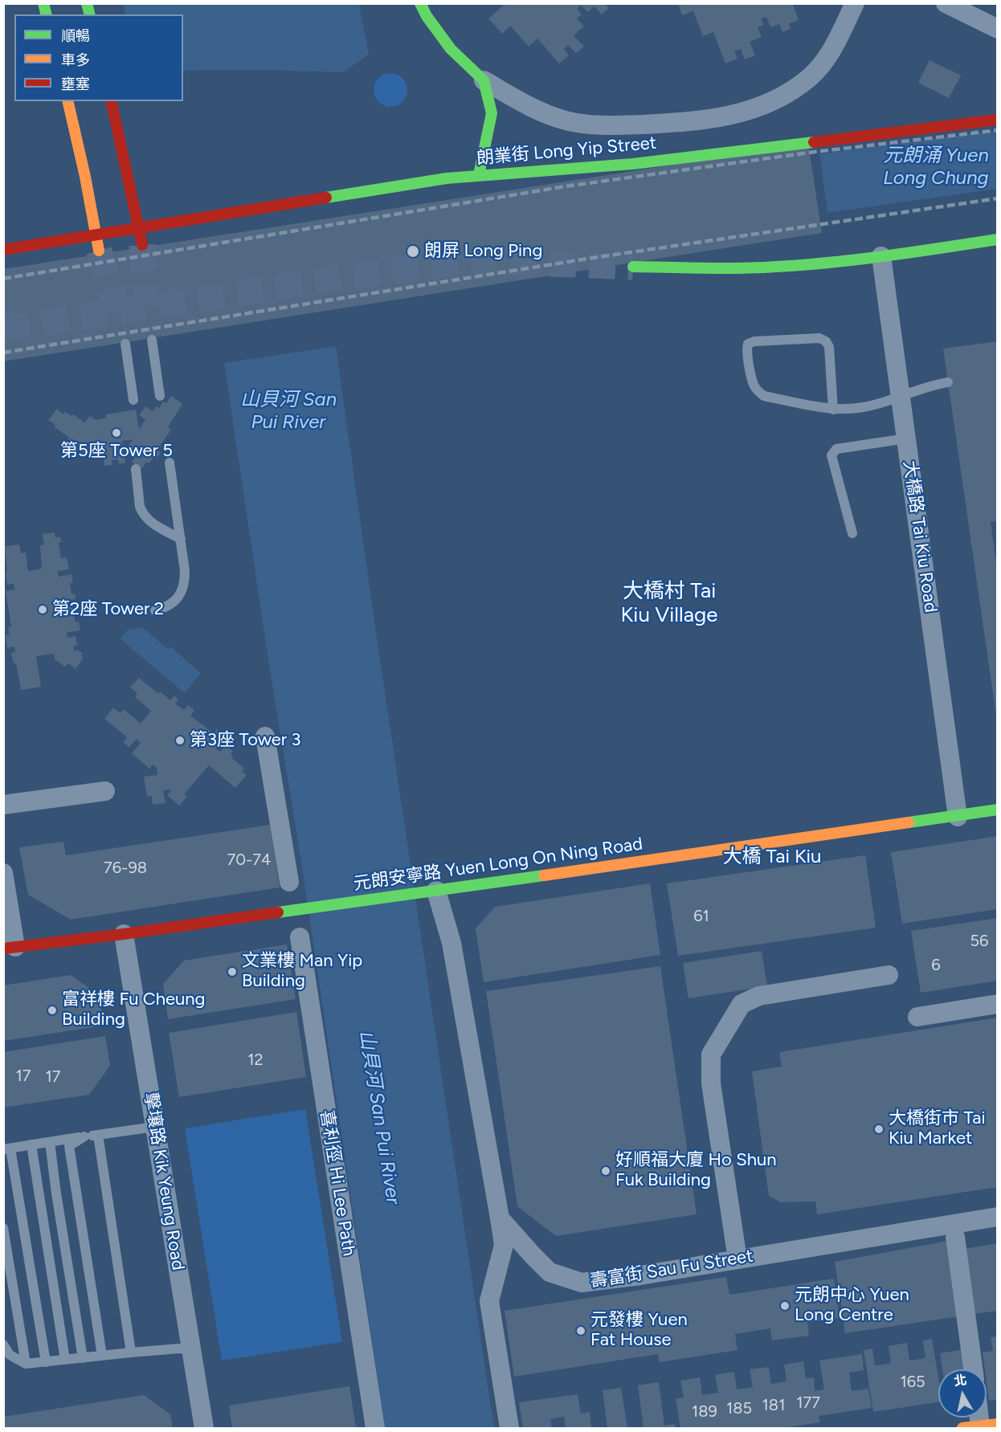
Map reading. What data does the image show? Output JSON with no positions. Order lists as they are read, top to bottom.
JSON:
{
  "streets": {
    "main road": ["朗業街 Long Yip Street", "元朗安寧路 Yuen Long On Ning Road"],
    "street": [
      "大橋路 Tai Kiu Road",
      "擊壤路 Kik Yeung Road",
      "喜利徑 Hi Lee Path",
      "壽富街 Sau Fu Street"
    ]
  },
  "crossings": [
    ["大橋路 Tai Kiu Road", "元朗安寧路 Yuen Long On Ning Road"],
    ["元朗安寧路 Yuen Long On Ning Road", "擊壤路 Kik Yeung Road"]
  ],
  "districts": ["大橋村 Tai Kiu Village", "大橋 Tai Kiu"],
  "water": ["元朗涌 Yuen Long Chung", "山貝河 San Pui River"],
  "places": [
    "朗屏 Long Ping",
    "第5座 Tower 5",
    "第2座 Tower 2",
    "第3座 Tower 3",
    "文業樓 Man Yip Building",
    "富祥樓 Fu Cheung Building",
    "大橋街市 Tai Kiu Market",
    "好順福大廈 Ho Shun Fuk Building",
    "元朗中心 Yuen Long Centre",
    "元發樓 Yuen Fat House"
  ],
  "house_numbers": [
    "70-74",
    "76-98",
    "61",
    "56",
    "6",
    "12",
    "17",
    "17",
    "165",
    "177",
    "181",
    "185",
    "189"
  ],
  "legend": ["順暢", "車多", "壅塞"],
  "north": "top"
}
